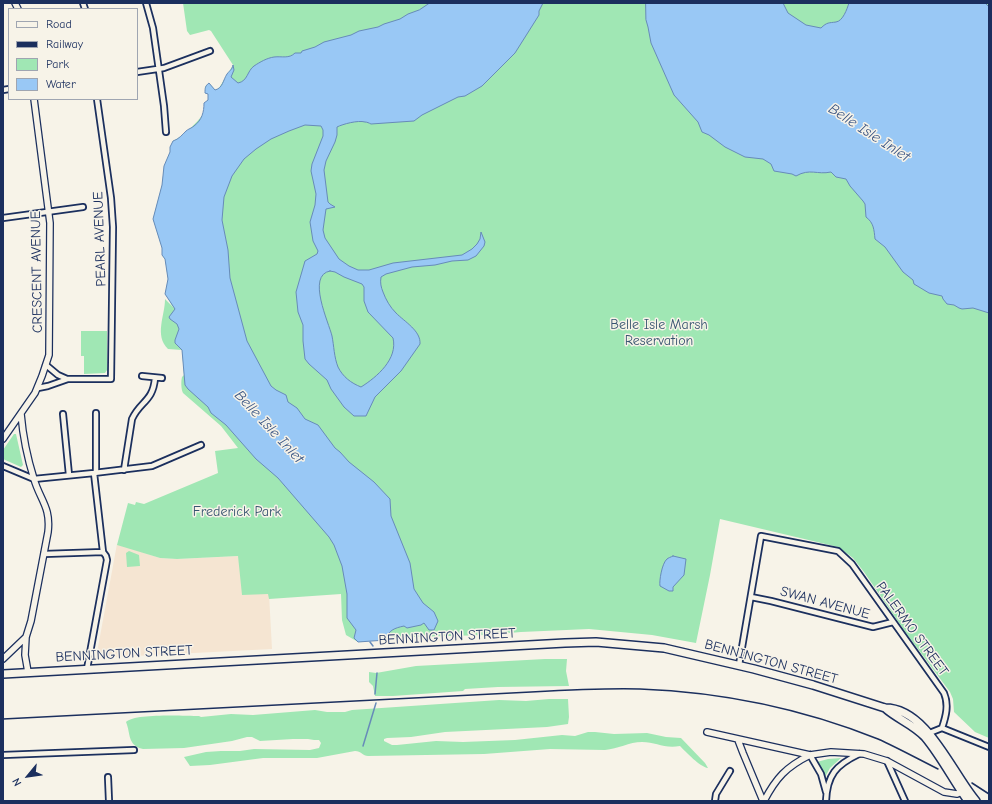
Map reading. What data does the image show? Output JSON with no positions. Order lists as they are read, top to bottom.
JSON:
{
  "streets": {
    "main road": ["BENNINGTON STREET"],
    "street": [
      "PEARL AVENUE",
      "CRESCENT AVENUE",
      "SWAN AVENUE",
      "PALERMO STREET"
    ]
  },
  "crossings": [
    ["SWAN AVENUE", "PALERMO STREET"]
  ],
  "water": ["Belle Isle Inlet"],
  "parks": ["Belle Isle Marsh Reservation", "Frederick Park"],
  "legend": [
    "Road",
    "Railway",
    "Park",
    "Water"
  ],
  "north": "bottom left"
}
